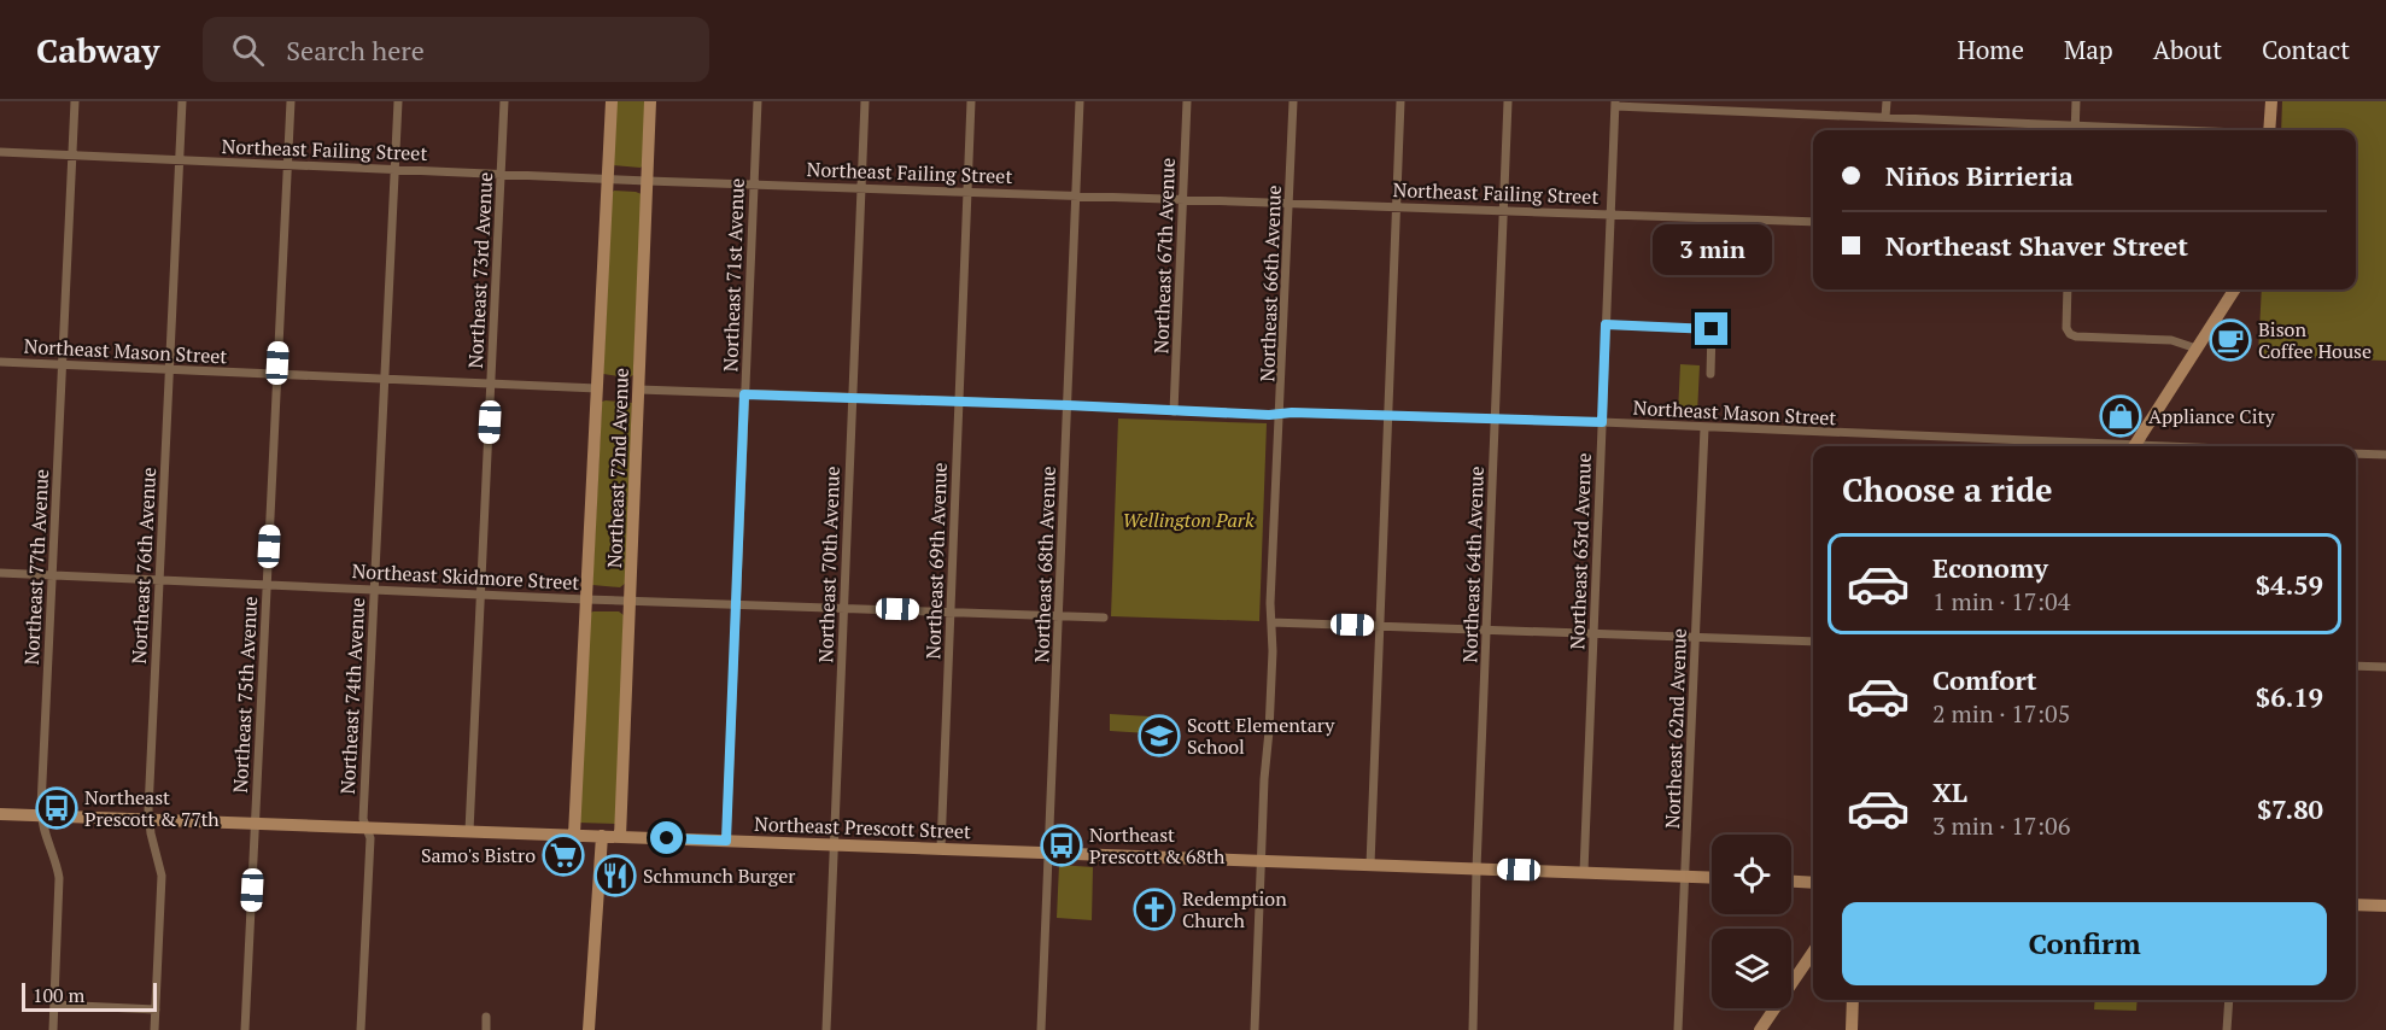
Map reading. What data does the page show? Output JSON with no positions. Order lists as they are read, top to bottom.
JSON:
{
  "streets": {
    "street": [
      "Northeast Failing Street",
      "Northeast 67th Avenue",
      "Northeast 73rd Avenue",
      "Northeast 71st Avenue",
      "Northeast 66th Avenue",
      "Northeast Mason Street",
      "Northeast 72nd Avenue",
      "Northeast 63rd Avenue",
      "Northeast 69th Avenue",
      "Northeast 70th Avenue",
      "Northeast 68th Avenue",
      "Northeast 64th Avenue",
      "Northeast 76th Avenue",
      "Northeast 77th Avenue",
      "Northeast Skidmore Street",
      "Northeast 75th Avenue",
      "Northeast 74th Avenue",
      "Northeast 62nd Avenue",
      "Northeast Prescott Street"
    ]
  },
  "crossings": [
    ["Northeast Failing Street", "Northeast 67th Avenue"],
    ["Northeast Failing Street", "Northeast 73rd Avenue"],
    ["Northeast Failing Street", "Northeast 71st Avenue"],
    ["Northeast Failing Street", "Northeast 66th Avenue"],
    ["Northeast Failing Street", "Northeast 72nd Avenue"],
    ["Northeast Failing Street", "Northeast 63rd Avenue"],
    ["Northeast Failing Street", "Northeast 69th Avenue"],
    ["Northeast Failing Street", "Northeast 70th Avenue"],
    ["Northeast Failing Street", "Northeast 68th Avenue"],
    ["Northeast Failing Street", "Northeast 64th Avenue"],
    ["Northeast Failing Street", "Northeast 76th Avenue"],
    ["Northeast Failing Street", "Northeast 77th Avenue"],
    ["Northeast Failing Street", "Northeast 75th Avenue"],
    ["Northeast Failing Street", "Northeast 74th Avenue"],
    ["Northeast 67th Avenue", "Northeast Mason Street"],
    ["Northeast 73rd Avenue", "Northeast Mason Street"],
    ["Northeast 73rd Avenue", "Northeast Skidmore Street"],
    ["Northeast 73rd Avenue", "Northeast Prescott Street"],
    ["Northeast 71st Avenue", "Northeast Mason Street"],
    ["Northeast 71st Avenue", "Northeast Skidmore Street"],
    ["Northeast 71st Avenue", "Northeast Prescott Street"],
    ["Northeast 66th Avenue", "Northeast Mason Street"],
    ["Northeast 66th Avenue", "Northeast Prescott Street"],
    ["Northeast Mason Street", "Northeast 72nd Avenue"],
    ["Northeast Mason Street", "Northeast 63rd Avenue"],
    ["Northeast Mason Street", "Northeast 69th Avenue"],
    ["Northeast Mason Street", "Northeast 70th Avenue"],
    ["Northeast Mason Street", "Northeast 68th Avenue"],
    ["Northeast Mason Street", "Northeast 64th Avenue"],
    ["Northeast Mason Street", "Northeast 76th Avenue"],
    ["Northeast Mason Street", "Northeast 77th Avenue"],
    ["Northeast Mason Street", "Northeast 75th Avenue"],
    ["Northeast Mason Street", "Northeast 74th Avenue"],
    ["Northeast Mason Street", "Northeast 62nd Avenue"],
    ["Northeast 72nd Avenue", "Northeast Skidmore Street"],
    ["Northeast 72nd Avenue", "Northeast Prescott Street"],
    ["Northeast 63rd Avenue", "Northeast Prescott Street"],
    ["Northeast 69th Avenue", "Northeast Skidmore Street"],
    ["Northeast 69th Avenue", "Northeast Prescott Street"],
    ["Northeast 70th Avenue", "Northeast Skidmore Street"],
    ["Northeast 70th Avenue", "Northeast Prescott Street"],
    ["Northeast 68th Avenue", "Northeast Skidmore Street"],
    ["Northeast 68th Avenue", "Northeast Prescott Street"],
    ["Northeast 64th Avenue", "Northeast Prescott Street"],
    ["Northeast 76th Avenue", "Northeast Skidmore Street"],
    ["Northeast 76th Avenue", "Northeast Prescott Street"],
    ["Northeast 77th Avenue", "Northeast Skidmore Street"],
    ["Northeast 77th Avenue", "Northeast Prescott Street"],
    ["Northeast Skidmore Street", "Northeast 75th Avenue"],
    ["Northeast Skidmore Street", "Northeast 74th Avenue"],
    ["Northeast 75th Avenue", "Northeast Prescott Street"],
    ["Northeast 74th Avenue", "Northeast Prescott Street"],
    ["Northeast 62nd Avenue", "Northeast Prescott Street"]
  ],
  "parks": ["Wellington Park"],
  "places": {
    "cafe": ["Bison Coffee House"],
    "shop": ["Appliance City"],
    "school or university": ["Scott Elementary School"],
    "bus stop": ["Northeast Prescott & 77th", "Northeast Prescott & 68th"],
    "supermarket": ["Samo's Bistro"],
    "restaurant": ["Schmunch Burger"],
    "church": ["Redemption Church"]
  },
  "scale_bar": "100 m",
  "page": {
    "header": "Cabway",
    "search": "Search here",
    "nav": [
      "Home",
      "Map",
      "About",
      "Contact"
    ],
    "banner": ["Niños Birrieria", "Northeast Shaver Street"],
    "bubble": "3 min",
    "heading": "Choose a ride",
    "list": [
      {
        "name": "Economy",
        "note": "1 min · 17:04",
        "value": "$4.59"
      },
      {
        "name": "Comfort",
        "note": "2 min · 17:05",
        "value": "$6.19"
      },
      {
        "name": "XL",
        "note": "3 min · 17:06",
        "value": "$7.80"
      }
    ],
    "buttons": "Confirm",
    "scale": "100 m"
  }
}
